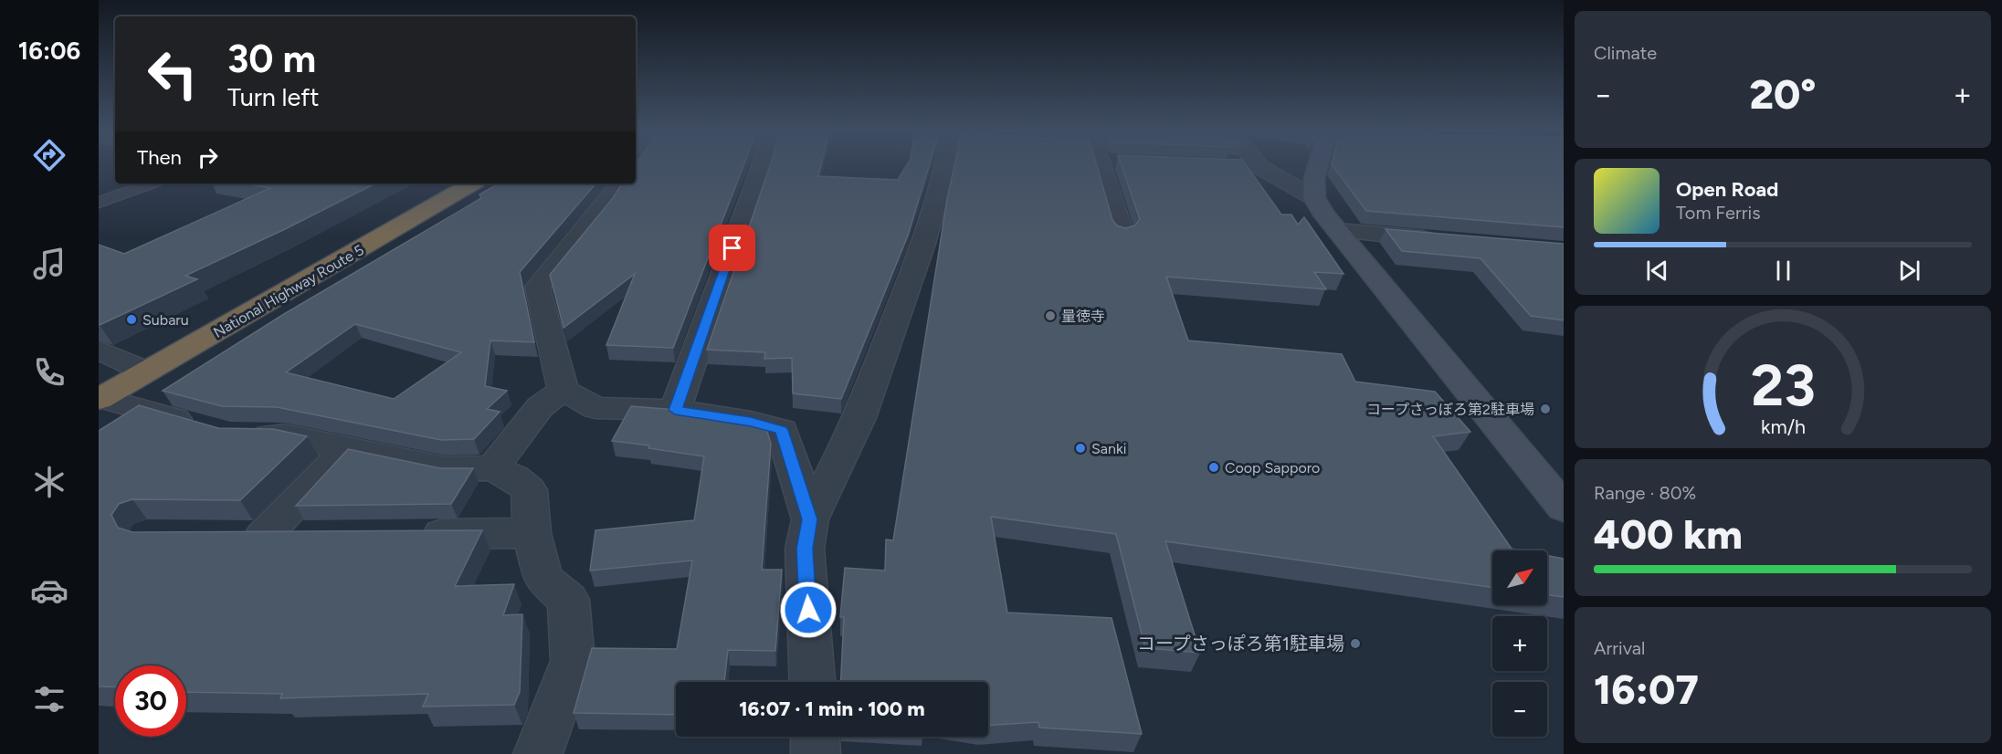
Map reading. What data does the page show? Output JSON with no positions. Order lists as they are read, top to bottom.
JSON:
{
  "streets": {
    "highway": ["National Highway Route 5"]
  },
  "places": [
    "量徳寺",
    "Subaru",
    "コープさっぽろ第2駐車場",
    "Sanki",
    "Coop Sapporo",
    "コープさっぽろ第1駐車場"
  ],
  "north": "top right",
  "page": {
    "tabs": "16:06",
    "tile": [
      "Climate",
      ["Range · 80%", "400 km"],
      ["Arrival", "16:07"]
    ],
    "turn": ["30 m", "Turn left"],
    "heat": ["−", "20°", "+"],
    "then": "Then",
    "song": ["Open Road", "Tom Ferris"],
    "map_buttons": ["+", "−"],
    "limit": "30",
    "trip": "16:07 · 1 min · 100 m",
    "gauge": ["23", "km/h"]
  }
}
